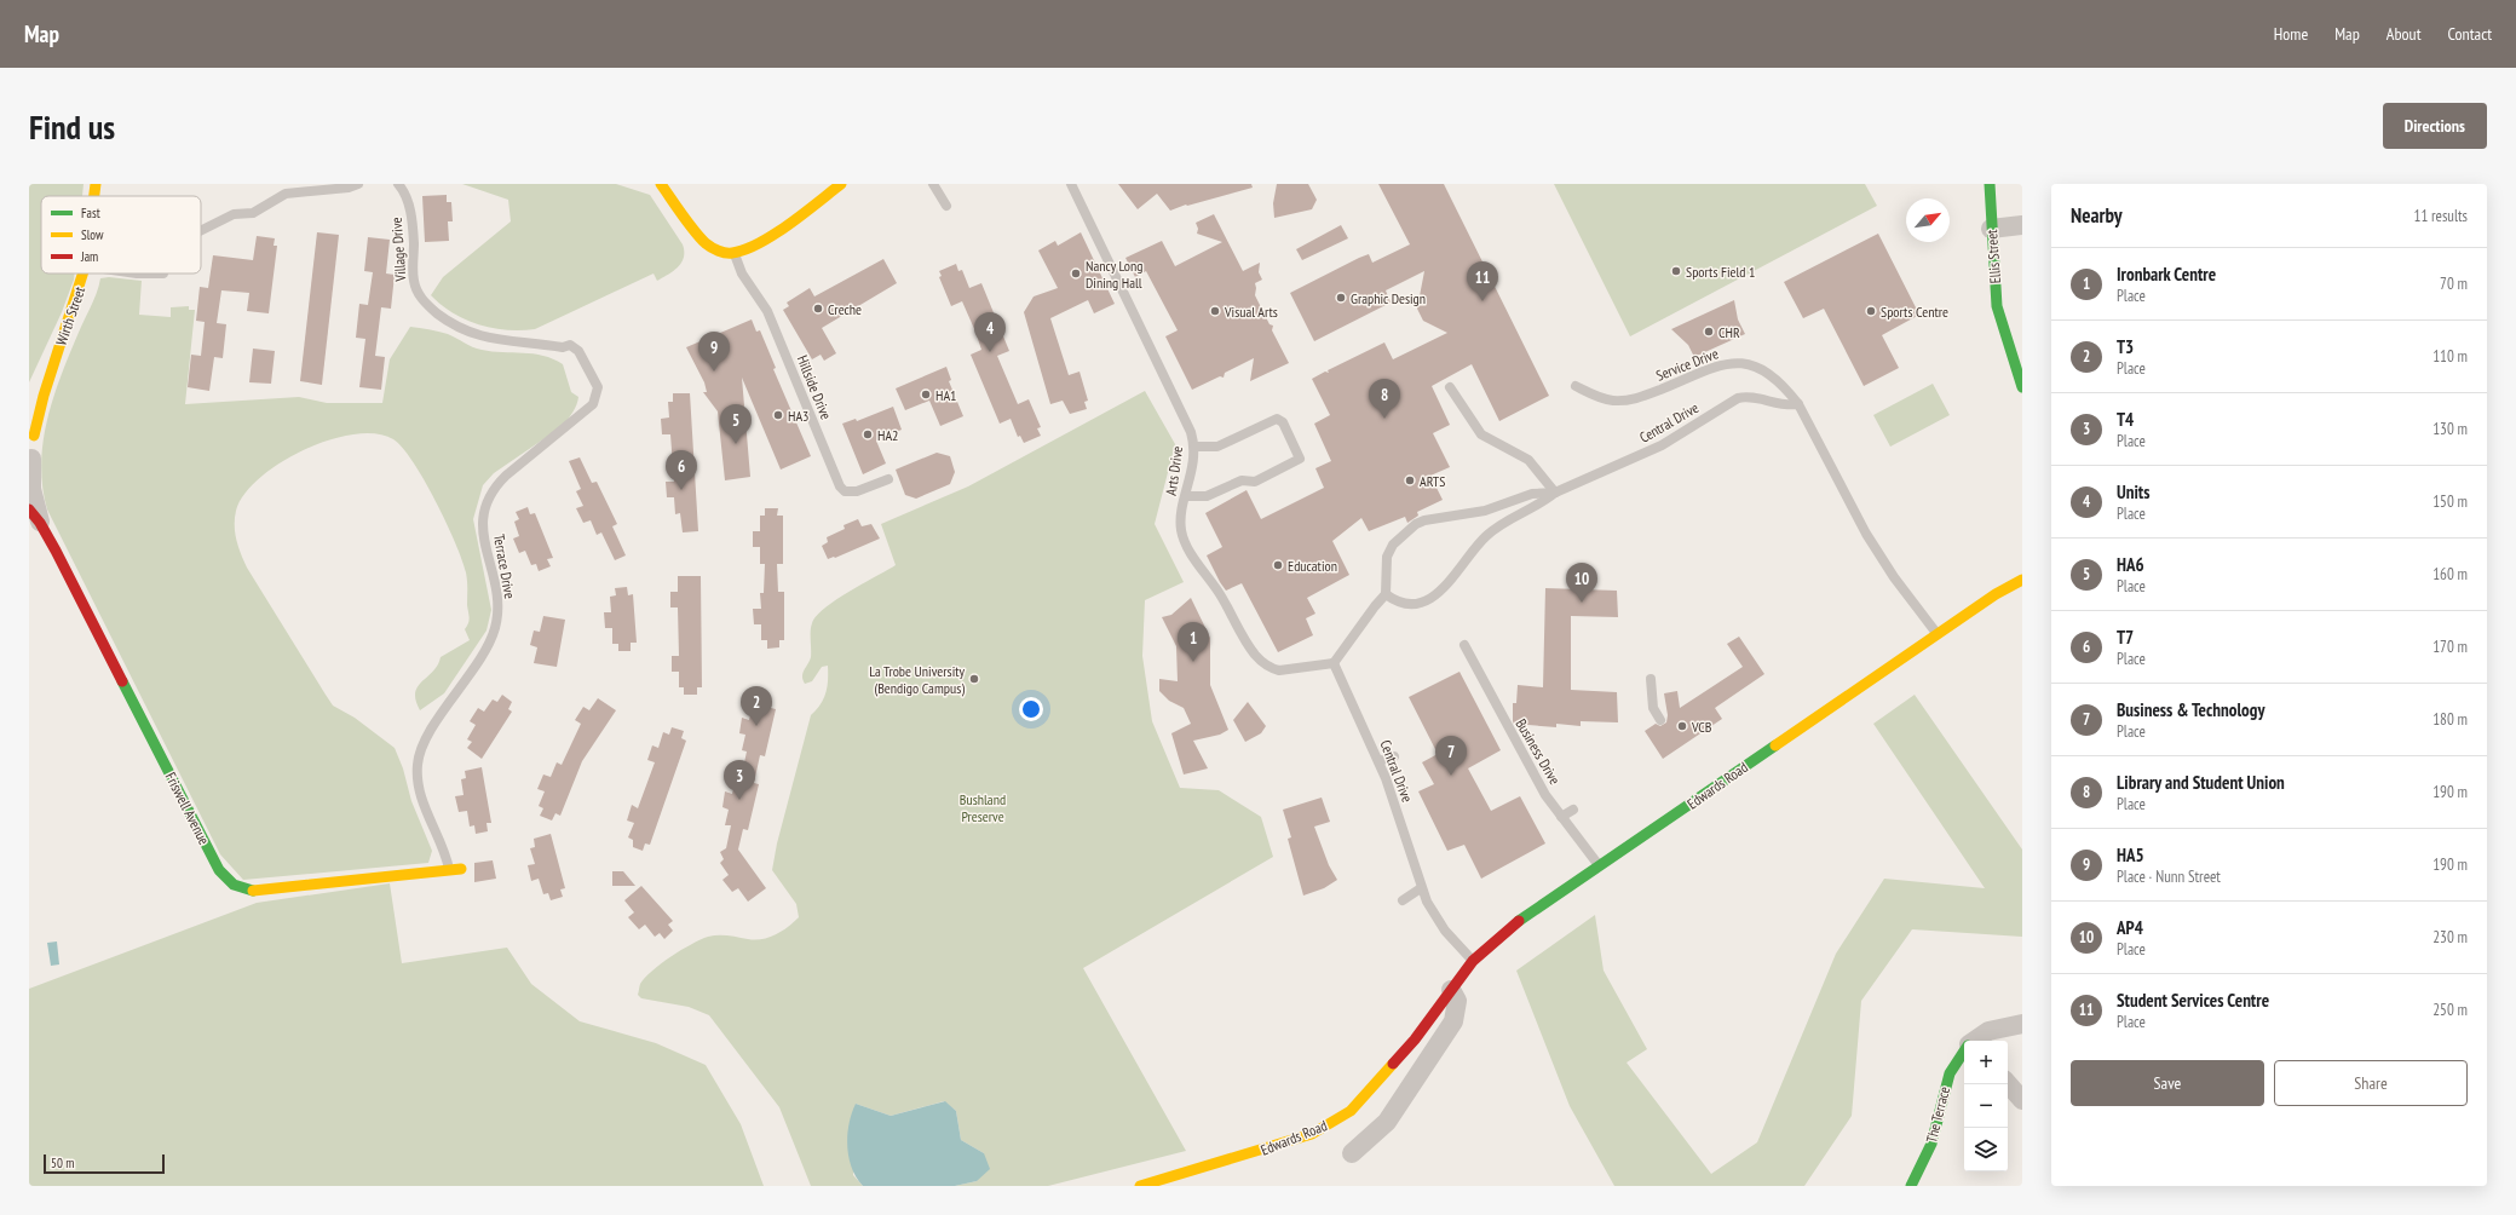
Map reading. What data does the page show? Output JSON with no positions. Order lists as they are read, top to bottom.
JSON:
{
  "streets": {
    "street": [
      "Ellis Street",
      "Wirth Street",
      "Edwards Road",
      "Friswell Avenue",
      "The Terrace"
    ],
    "lane": [
      "Village Drive",
      "Service Drive",
      "Hillside Drive",
      "Central Drive",
      "Arts Drive",
      "Terrace Drive",
      "Business Drive"
    ]
  },
  "crossings": [
    ["Village Drive", "Terrace Drive"],
    ["Wirth Street", "Friswell Avenue"],
    ["Service Drive", "Central Drive"],
    ["Service Drive", "Edwards Road"],
    ["Central Drive", "Arts Drive"],
    ["Central Drive", "Edwards Road"],
    ["Terrace Drive", "Friswell Avenue"],
    ["Business Drive", "Edwards Road"]
  ],
  "parks": ["Bushland Preserve"],
  "places": [
    "Sports Field 1",
    "Nancy Long Dining Hall",
    "Graphic Design",
    "Creche",
    "Visual Arts",
    "Sports Centre",
    "CHR",
    "HA1",
    "HA3",
    "HA2",
    "ARTS",
    "Education",
    "La Trobe University (Bendigo Campus)",
    "VCB"
  ],
  "legend": ["Fast", "Slow", "Jam"],
  "scale_bar": "50 m",
  "north": "top right",
  "page": {
    "header": "Map",
    "nav": [
      "Home",
      "Map",
      "About",
      "Contact"
    ],
    "buttons": [
      "Directions",
      ["Save", "Share"]
    ],
    "title": "Find us",
    "heading": ["Nearby", "11 results"],
    "list": [
      {
        "mark": "1",
        "name": "Ironbark Centre",
        "note": "Place",
        "value": "70 m"
      },
      {
        "mark": "2",
        "name": "T3",
        "note": "Place",
        "value": "110 m"
      },
      {
        "mark": "3",
        "name": "T4",
        "note": "Place",
        "value": "130 m"
      },
      {
        "mark": "4",
        "name": "Units",
        "note": "Place",
        "value": "150 m"
      },
      {
        "mark": "5",
        "name": "HA6",
        "note": "Place",
        "value": "160 m"
      },
      {
        "mark": "6",
        "name": "T7",
        "note": "Place",
        "value": "170 m"
      },
      {
        "mark": "7",
        "name": "Business & Technology",
        "note": "Place",
        "value": "180 m"
      },
      {
        "mark": "8",
        "name": "Library and Student Union",
        "note": "Place",
        "value": "190 m"
      },
      {
        "mark": "9",
        "name": "HA5",
        "note": "Place · Nunn Street",
        "value": "190 m"
      },
      {
        "mark": "10",
        "name": "AP4",
        "note": "Place",
        "value": "230 m"
      },
      {
        "mark": "11",
        "name": "Student Services Centre",
        "note": "Place",
        "value": "250 m"
      }
    ],
    "pins": [
      "11",
      "4",
      "9",
      "8",
      "5",
      "6",
      "10",
      "1",
      "2",
      "7",
      "3"
    ],
    "map_buttons": ["+", "−"],
    "scale": "50 m"
  }
}
